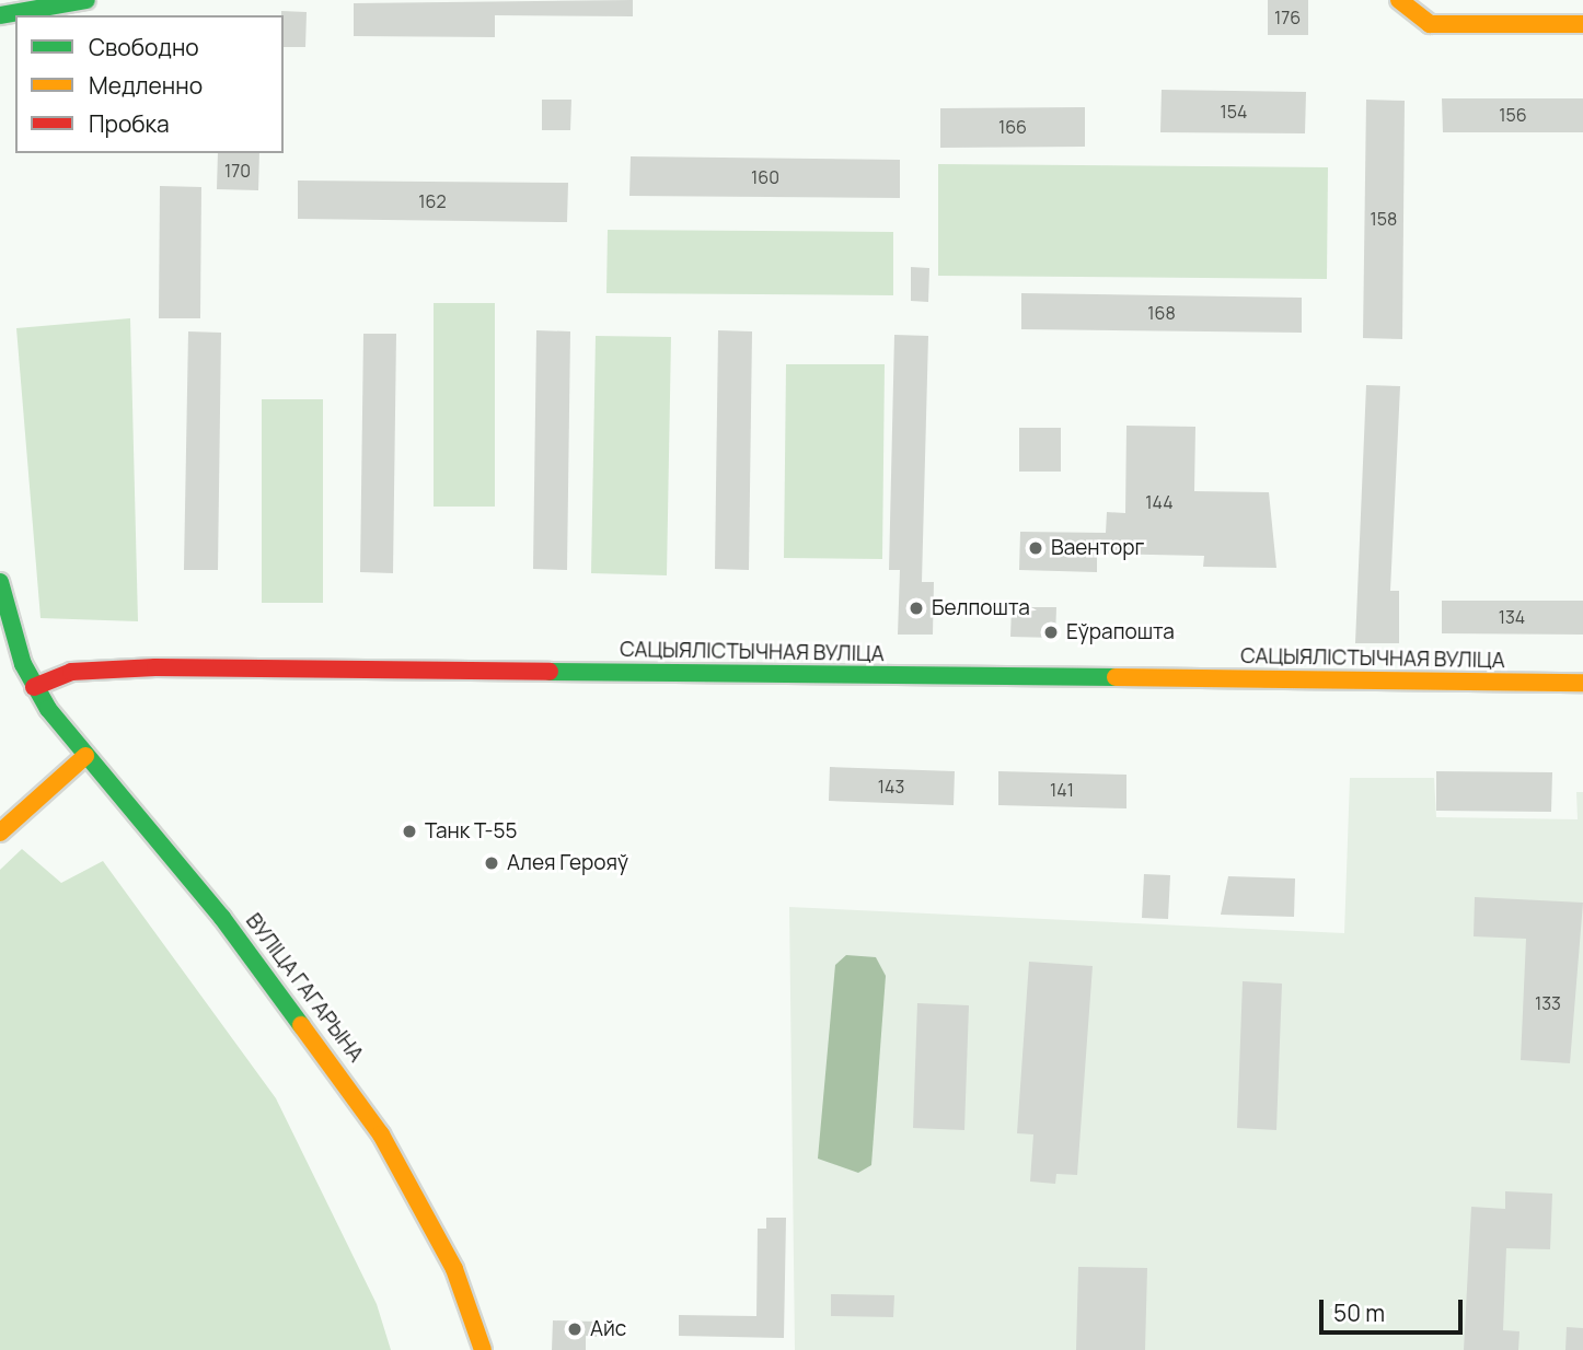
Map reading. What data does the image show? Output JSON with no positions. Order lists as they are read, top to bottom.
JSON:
{
  "streets": {
    "main road": ["САЦЫЯЛІСТЫЧНАЯ ВУЛІЦА", "ВУЛІЦА ГАГАРЫНА"]
  },
  "crossings": [
    ["САЦЫЯЛІСТЫЧНАЯ ВУЛІЦА", "ВУЛІЦА ГАГАРЫНА"]
  ],
  "places": [
    "Ваенторг",
    "Белпошта",
    "Еўрапошта",
    "Танк Т-55",
    "Алея Герояў",
    "Айс"
  ],
  "house_numbers": [
    "176",
    "154",
    "156",
    "166",
    "170",
    "160",
    "162",
    "158",
    "168",
    "144",
    "134",
    "143",
    "141",
    "133"
  ],
  "legend": ["Свободно", "Медленно", "Пробка"],
  "scale_bar": "50 m"
}
